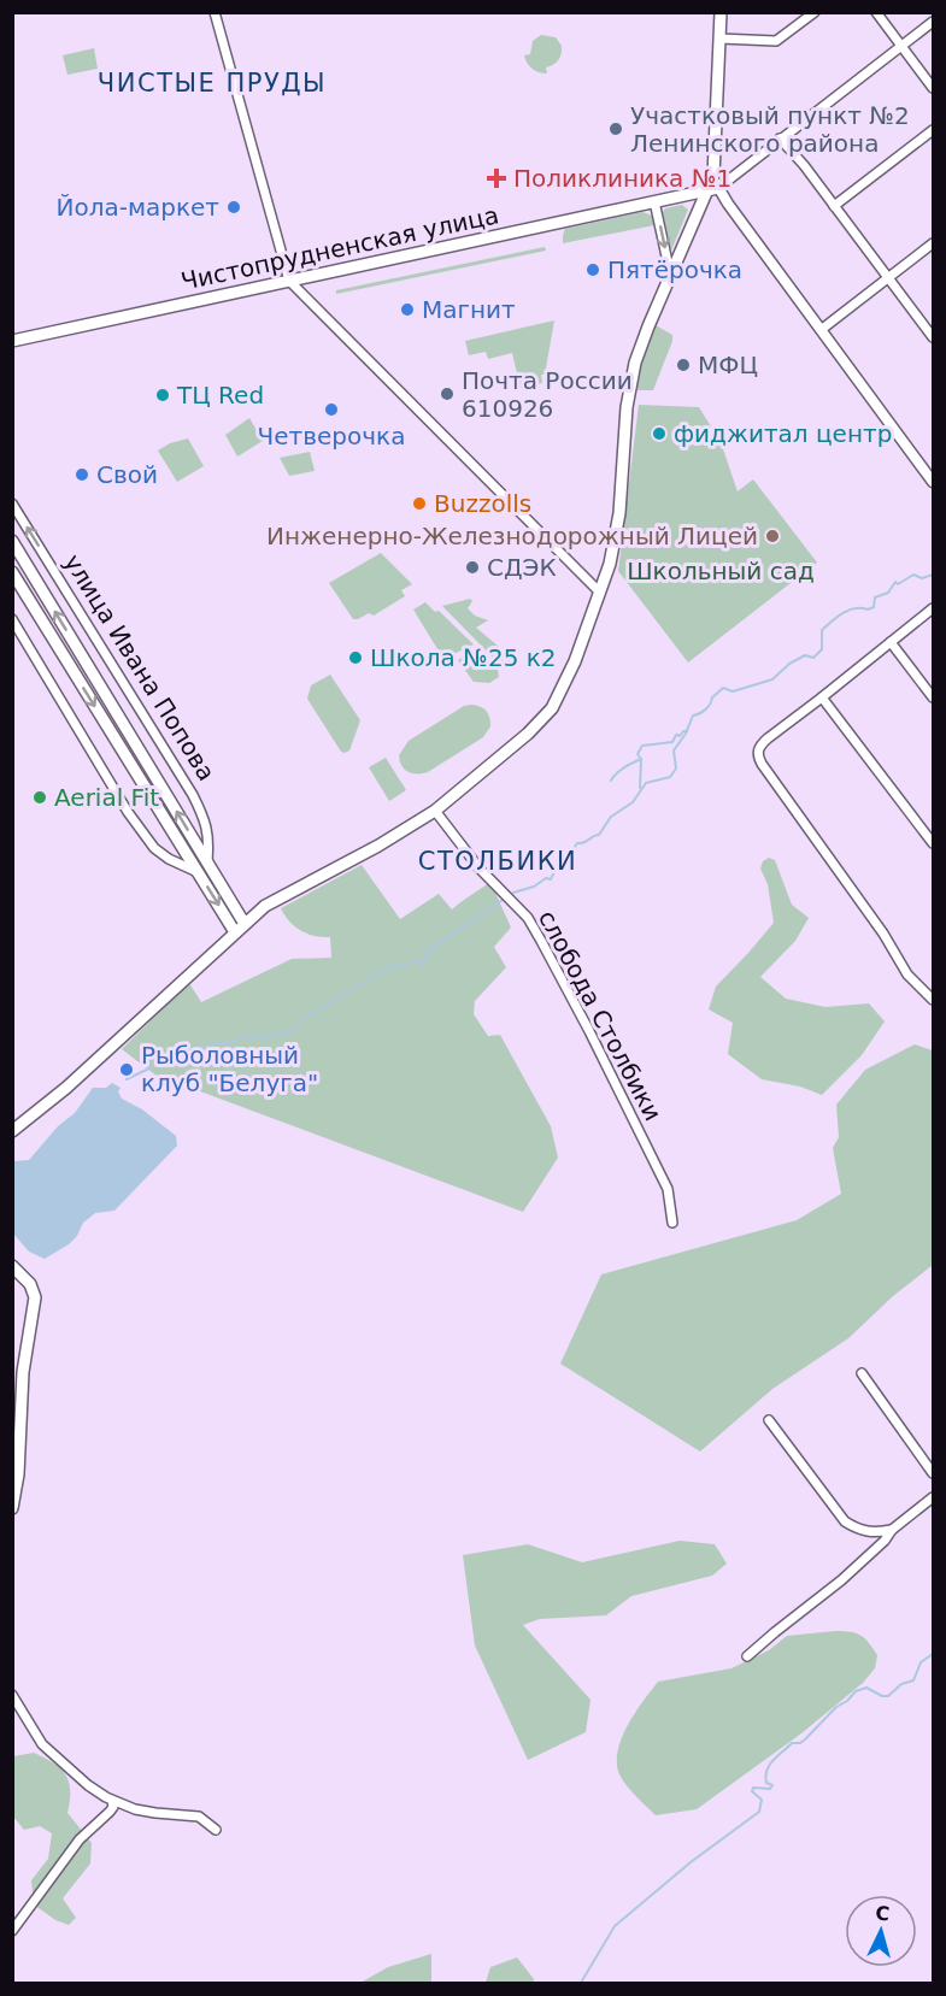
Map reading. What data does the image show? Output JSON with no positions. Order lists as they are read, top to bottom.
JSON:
{
  "streets": {
    "main road": ["Чистопрудненская улица", "улица Ивана Попова"],
    "street": ["слобода Столбики"]
  },
  "districts": ["ЧИСТЫЕ ПРУДЫ", "СТОЛБИКИ"],
  "parks": ["Школьный сад"],
  "places": {
    "other": [
      "Участковый пункт №2 Ленинского района",
      "Йола-маркет",
      "Пятёрочка",
      "Магнит",
      "МФЦ",
      "Почта России 610926",
      "ТЦ Red",
      "Четверочка",
      "фиджитал центр",
      "Свой",
      "Buzzolls",
      "Инженерно-Железнодорожный Лицей",
      "СДЭК",
      "Школа №25 к2",
      "Aerial Fit",
      "Рыболовный клуб \"Белуга\""
    ],
    "health": ["Поликлиника №1"]
  },
  "north": "top"
}
